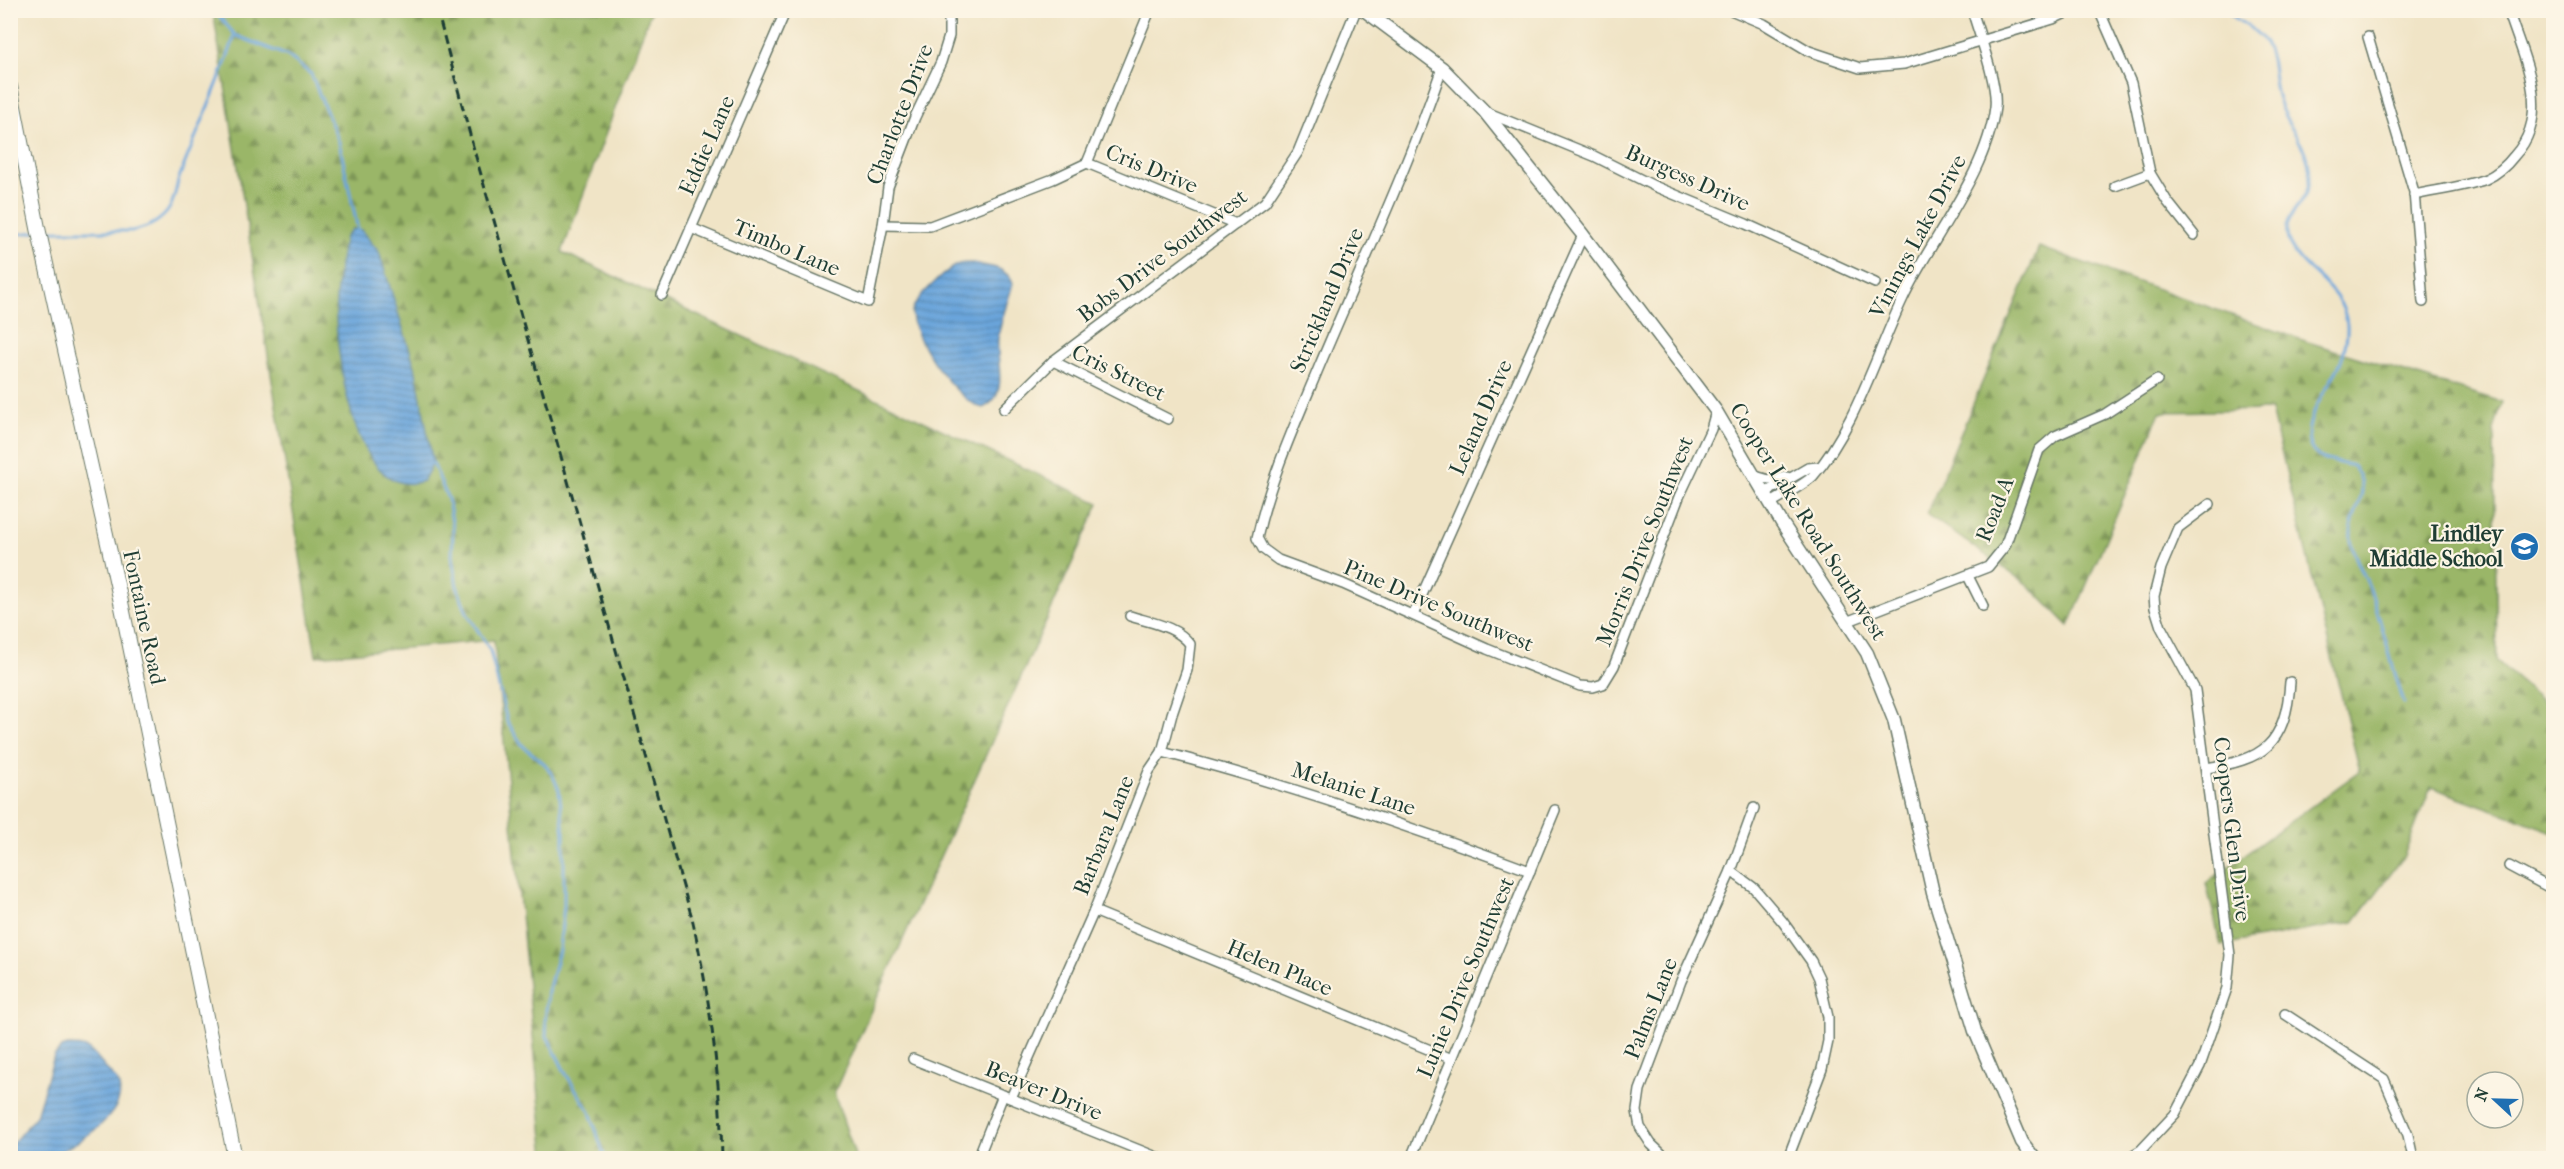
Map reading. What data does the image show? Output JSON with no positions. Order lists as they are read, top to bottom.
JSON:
{
  "streets": {
    "main road": ["Fontaine Road"],
    "street": [
      "Charlotte Drive",
      "Eddie Lane",
      "Cris Drive",
      "Burgess Drive",
      "Vinings Lake Drive",
      "Timbo Lane",
      "Bobs Drive Southwest",
      "Strickland Drive",
      "Cris Street",
      "Leland Drive",
      "Road A",
      "Cooper Lake Road Southwest",
      "Morris Drive Southwest",
      "Pine Drive Southwest",
      "Melanie Lane",
      "Coopers Glen Drive",
      "Barbara Lane",
      "Helen Place",
      "Lunie Drive Southwest",
      "Palms Lane",
      "Beaver Drive"
    ]
  },
  "crossings": [
    ["Charlotte Drive", "Timbo Lane"],
    ["Eddie Lane", "Timbo Lane"],
    ["Cris Drive", "Bobs Drive Southwest"],
    ["Burgess Drive", "Cooper Lake Road Southwest"],
    ["Vinings Lake Drive", "Cooper Lake Road Southwest"],
    ["Bobs Drive Southwest", "Cris Street"],
    ["Strickland Drive", "Cooper Lake Road Southwest"],
    ["Strickland Drive", "Pine Drive Southwest"],
    ["Leland Drive", "Cooper Lake Road Southwest"],
    ["Leland Drive", "Pine Drive Southwest"],
    ["Road A", "Cooper Lake Road Southwest"],
    ["Cooper Lake Road Southwest", "Morris Drive Southwest"],
    ["Morris Drive Southwest", "Pine Drive Southwest"],
    ["Melanie Lane", "Barbara Lane"],
    ["Melanie Lane", "Lunie Drive Southwest"],
    ["Barbara Lane", "Helen Place"],
    ["Barbara Lane", "Beaver Drive"],
    ["Helen Place", "Lunie Drive Southwest"]
  ],
  "places": {
    "school or university": ["Lindley Middle School"]
  },
  "north": "left"
}
